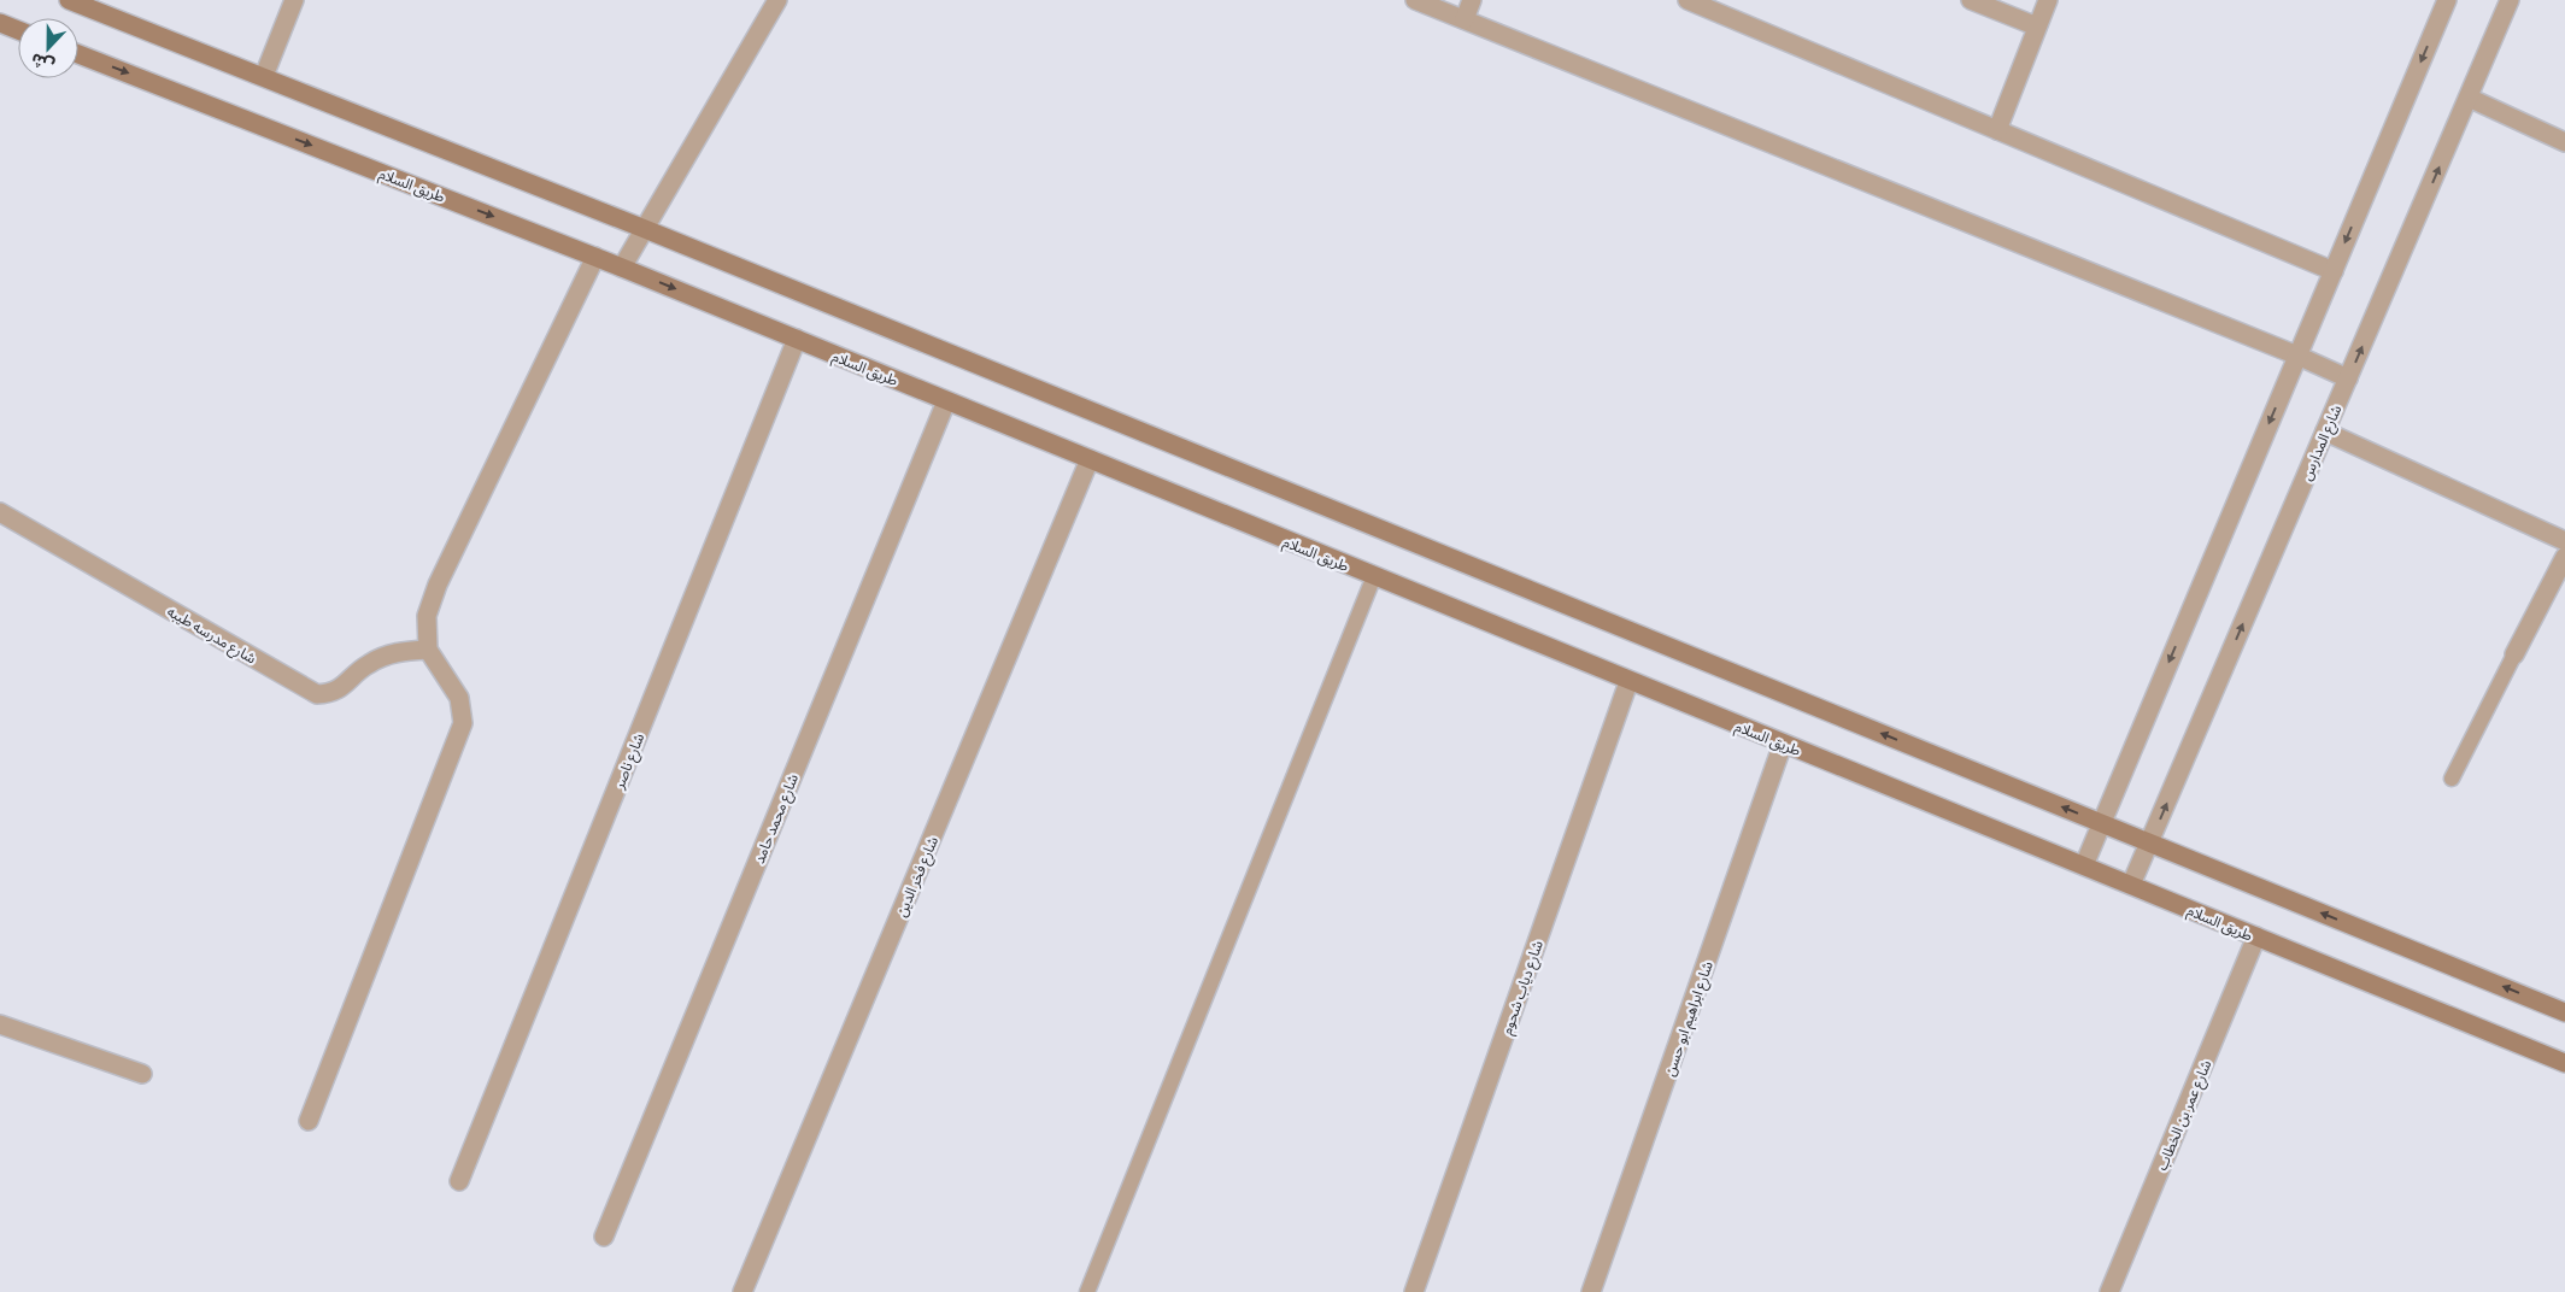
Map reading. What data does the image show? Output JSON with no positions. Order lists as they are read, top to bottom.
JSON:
{
  "streets": {
    "main road": ["طريق السلام"],
    "street": [
      "شارع المدارس",
      "شارع مدرسه طيبه",
      "شارع ناصر",
      "شارع محمد حامد",
      "شارع فخر الدين",
      "شارع دياب شحوم",
      "شارع ابراهيم ابو حسن",
      "شارع عمر بن الخطاب"
    ]
  },
  "crossings": [
    ["طريق السلام", "شارع المدارس"],
    ["طريق السلام", "شارع ناصر"],
    ["طريق السلام", "شارع محمد حامد"],
    ["طريق السلام", "شارع فخر الدين"],
    ["طريق السلام", "شارع دياب شحوم"],
    ["طريق السلام", "شارع ابراهيم ابو حسن"],
    ["طريق السلام", "شارع عمر بن الخطاب"]
  ],
  "north": "bottom"
}
